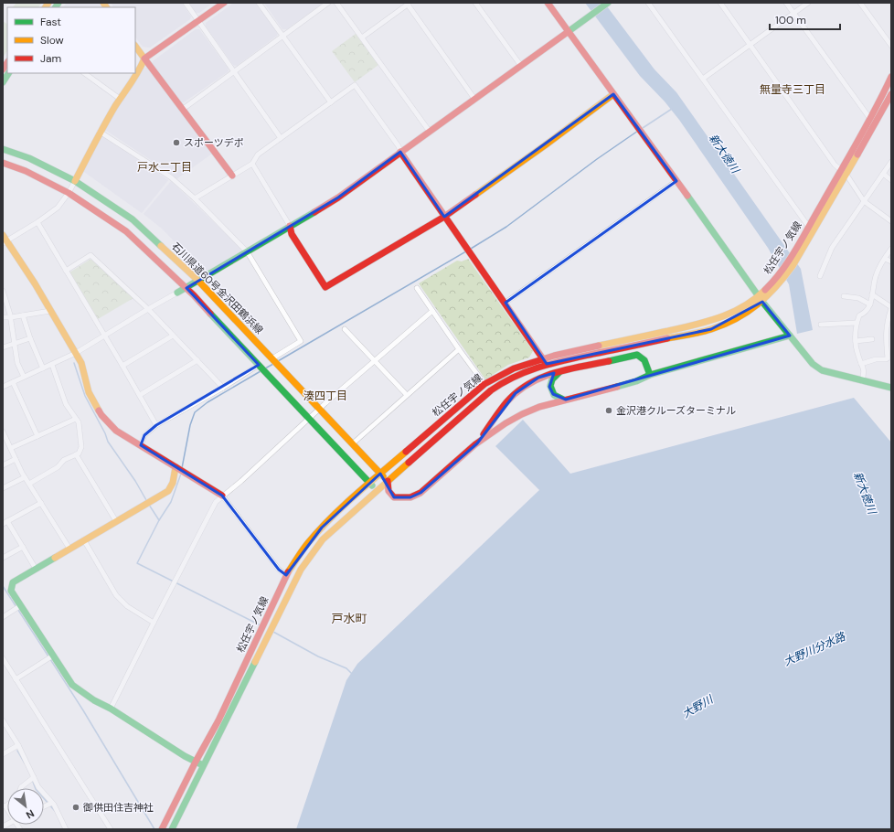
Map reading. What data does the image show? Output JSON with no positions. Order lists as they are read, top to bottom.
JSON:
{
  "streets": {
    "street": ["松任宇ノ気線", "石川県道60号金沢田鶴浜線"]
  },
  "crossings": [
    ["松任宇ノ気線", "石川県道60号金沢田鶴浜線"]
  ],
  "districts": [
    "無量寺三丁目",
    "戸水二丁目",
    "湊四丁目",
    "戸水町"
  ],
  "water": ["新大徳川", "大野川分水路", "大野川"],
  "places": ["スポーツデポ", "金沢港クルーズターミナル", "御供田住吉神社"],
  "legend": ["Fast", "Slow", "Jam"],
  "scale_bar": "100 m",
  "north": "bottom right"
}
